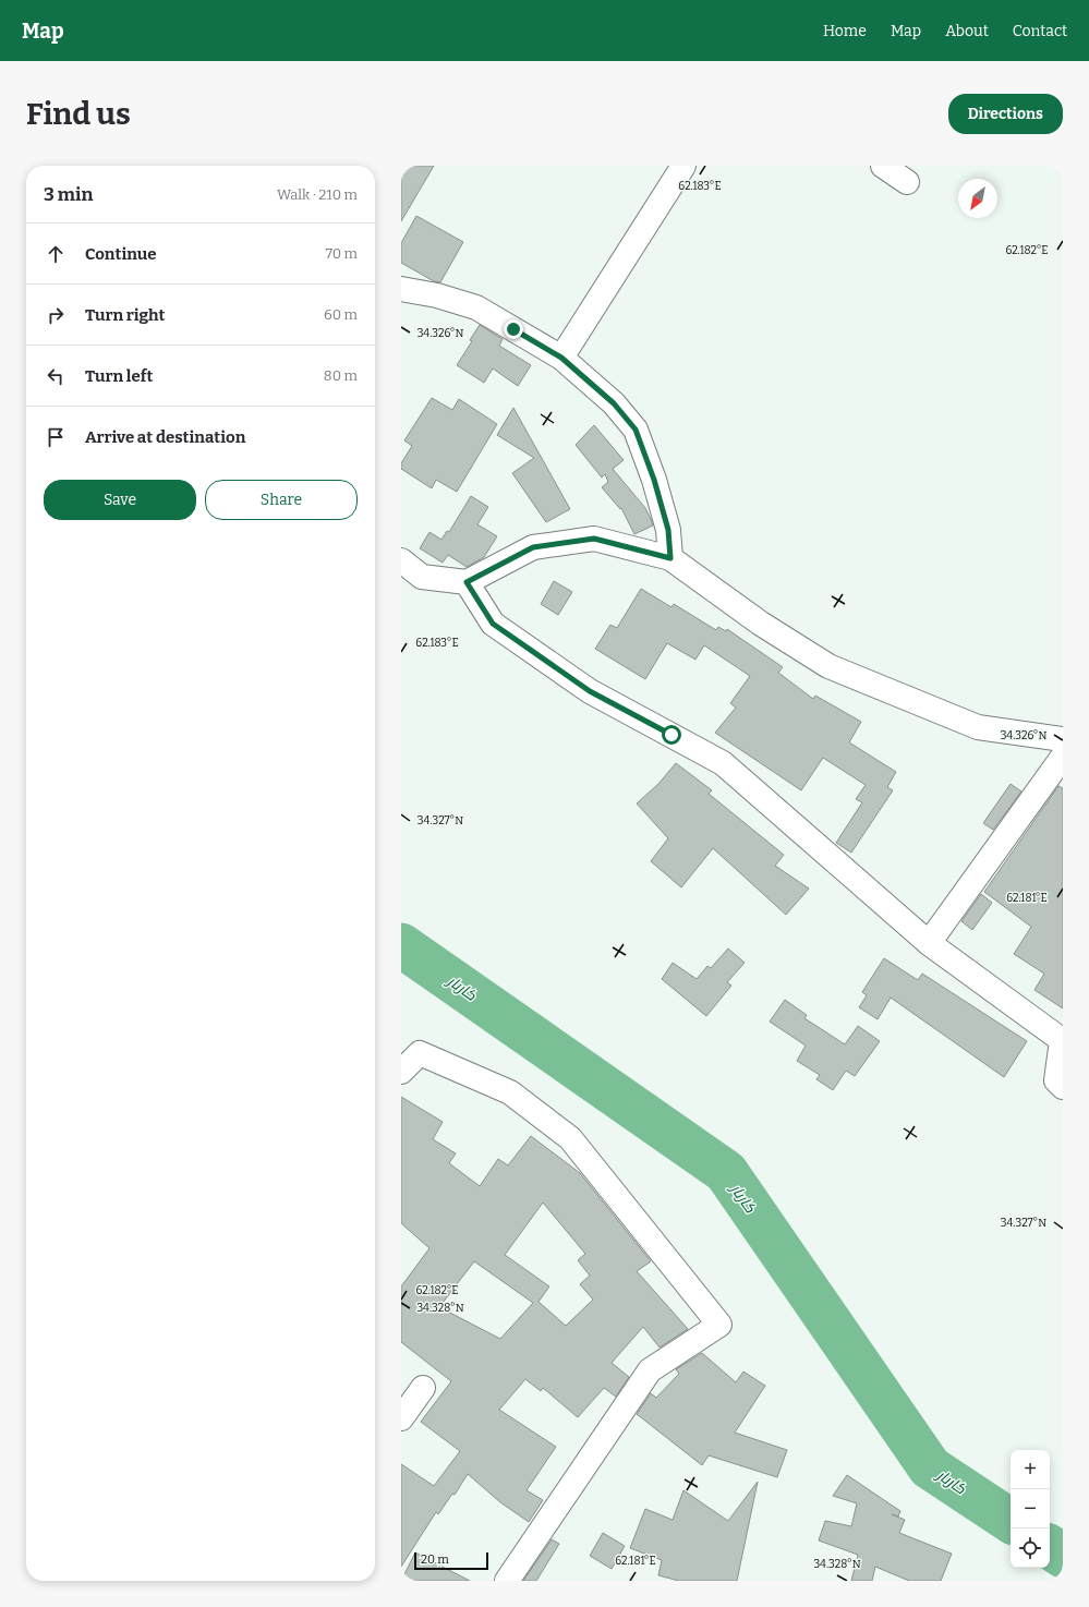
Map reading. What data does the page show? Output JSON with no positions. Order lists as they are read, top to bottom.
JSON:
{
  "water": ["کاربار"],
  "scale_bar": "20 m",
  "north": "bottom left",
  "page": {
    "header": "Map",
    "nav": [
      "Home",
      "Map",
      "About",
      "Contact"
    ],
    "buttons": [
      "Directions",
      ["Save", "Share"]
    ],
    "title": "Find us",
    "heading": ["3 min", "Walk · 210 m"],
    "list": [
      ["Continue", "70 m"],
      ["Turn right", "60 m"],
      ["Turn left", "80 m"],
      "Arrive at destination"
    ],
    "map_buttons": ["+", "−"],
    "scale": "20 m"
  },
  "coordinates": [
    "62.183°E",
    "62.182°E",
    "34.326°N",
    "34.327°N",
    "62.181°E",
    "34.328°N"
  ]
}
